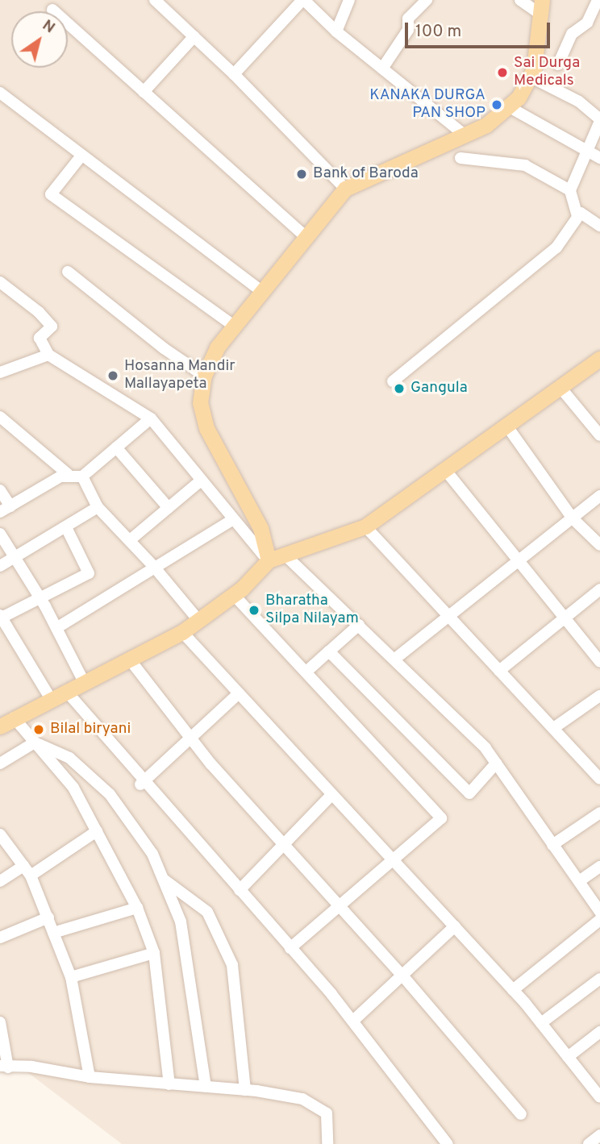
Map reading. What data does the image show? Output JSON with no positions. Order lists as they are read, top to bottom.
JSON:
{
  "places": [
    "Sai Durga Medicals",
    "KANAKA DURGA PAN SHOP",
    "Bank of Baroda",
    "Hosanna Mandir Mallayapeta",
    "Gangula",
    "Bharatha Silpa Nilayam",
    "Bilal biryani"
  ],
  "scale_bar": "100 m",
  "north": "top right"
}
